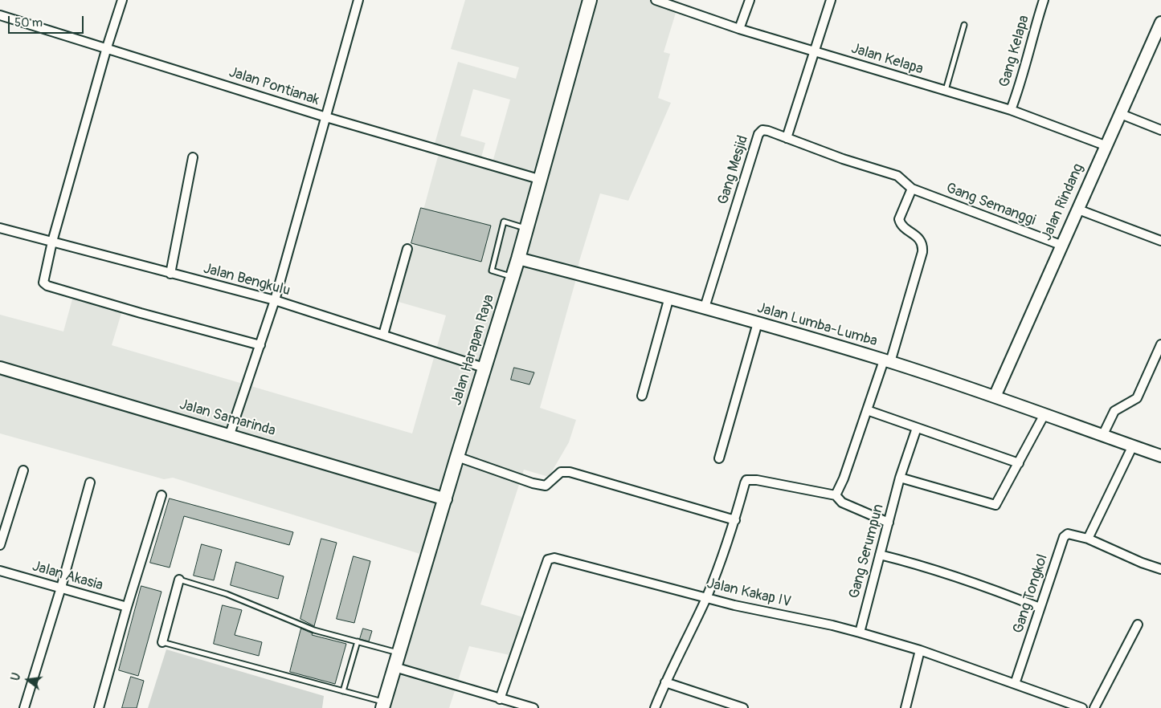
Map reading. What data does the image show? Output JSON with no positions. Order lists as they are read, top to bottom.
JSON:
{
  "streets": {
    "main road": ["Jalan Harapan Raya"],
    "street": [
      "Gang Kelapa",
      "Jalan Kelapa",
      "Jalan Pontianak",
      "Gang Mesjid",
      "Jalan Rindang",
      "Gang Semanggi",
      "Jalan Bengkulu",
      "Jalan Lumba-Lumba",
      "Jalan Samarinda",
      "Gang Serumpun",
      "Jalan Akasia",
      "Jalan Kakap IV",
      "Gang Tongkol"
    ]
  },
  "crossings": [
    ["Gang Kelapa", "Jalan Kelapa"],
    ["Jalan Kelapa", "Jalan Rindang"],
    ["Jalan Pontianak", "Jalan Harapan Raya"],
    ["Gang Mesjid", "Gang Semanggi"],
    ["Gang Mesjid", "Jalan Lumba-Lumba"],
    ["Jalan Rindang", "Gang Semanggi"],
    ["Jalan Rindang", "Jalan Lumba-Lumba"],
    ["Jalan Bengkulu", "Jalan Harapan Raya"],
    ["Jalan Lumba-Lumba", "Jalan Harapan Raya"],
    ["Jalan Harapan Raya", "Jalan Samarinda"],
    ["Gang Serumpun", "Jalan Kakap IV"],
    ["Jalan Kakap IV", "Gang Tongkol"]
  ],
  "scale_bar": "50 m",
  "north": "left"
}
